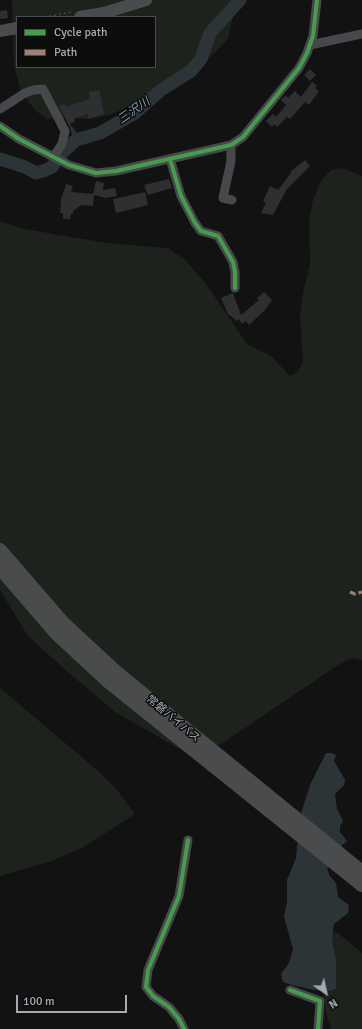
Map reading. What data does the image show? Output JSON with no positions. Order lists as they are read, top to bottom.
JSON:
{
  "streets": {
    "highway": ["常磐バイパス"]
  },
  "water": ["三沢川"],
  "legend": ["Cycle path", "Path"],
  "scale_bar": "100 m",
  "north": "bottom right"
}
